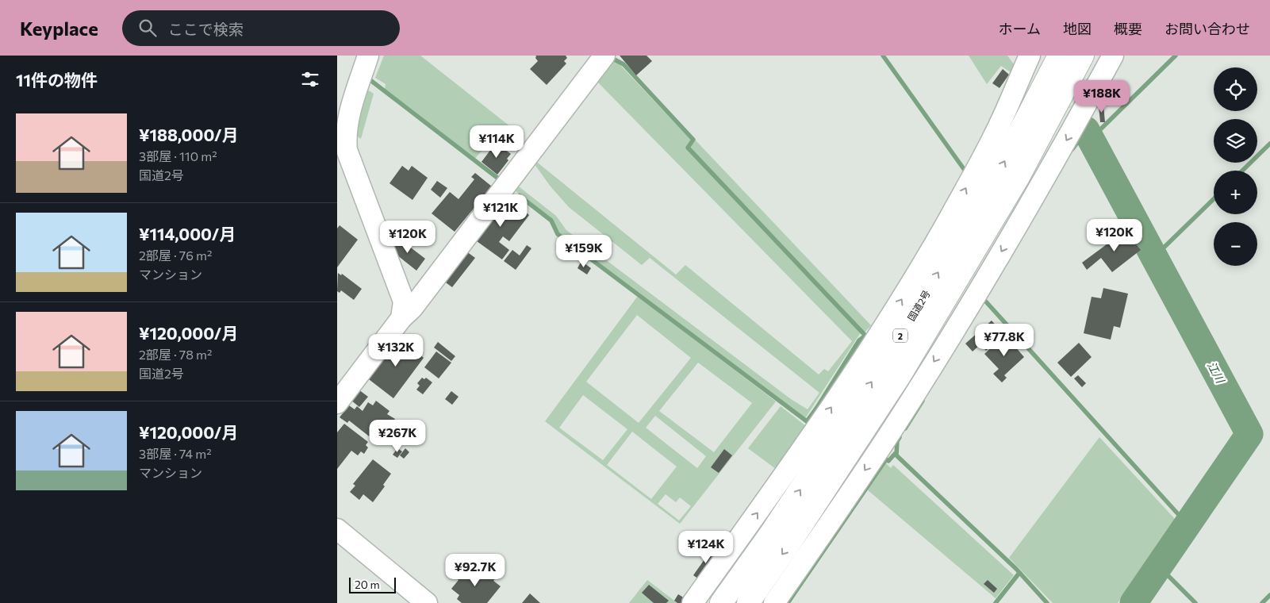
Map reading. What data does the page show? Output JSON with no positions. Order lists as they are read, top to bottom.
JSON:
{
  "streets": {
    "highway": ["国道2号", "2"]
  },
  "water": ["江川"],
  "scale_bar": "20 m",
  "page": {
    "header": "Keyplace",
    "search": "ここで検索",
    "nav": [
      "ホーム",
      "地図",
      "概要",
      "お問い合わせ"
    ],
    "heading": "11件の物件",
    "map_buttons": ["+", "−"],
    "price": [
      "¥188K",
      "¥114K",
      "¥121K",
      "¥120K",
      "¥120K",
      "¥159K",
      "¥77.8K",
      "¥132K",
      "¥267K",
      "¥124K",
      "¥92.7K"
    ],
    "list": [
      {
        "name": "¥188,000/月",
        "note": "3部屋 · 110 m² · 国道2号"
      },
      {
        "name": "¥114,000/月",
        "note": "2部屋 · 76 m² · マンション"
      },
      {
        "name": "¥120,000/月",
        "note": "2部屋 · 78 m² · 国道2号"
      },
      {
        "name": "¥120,000/月",
        "note": "3部屋 · 74 m² · マンション"
      }
    ],
    "scale": "20 m"
  }
}
